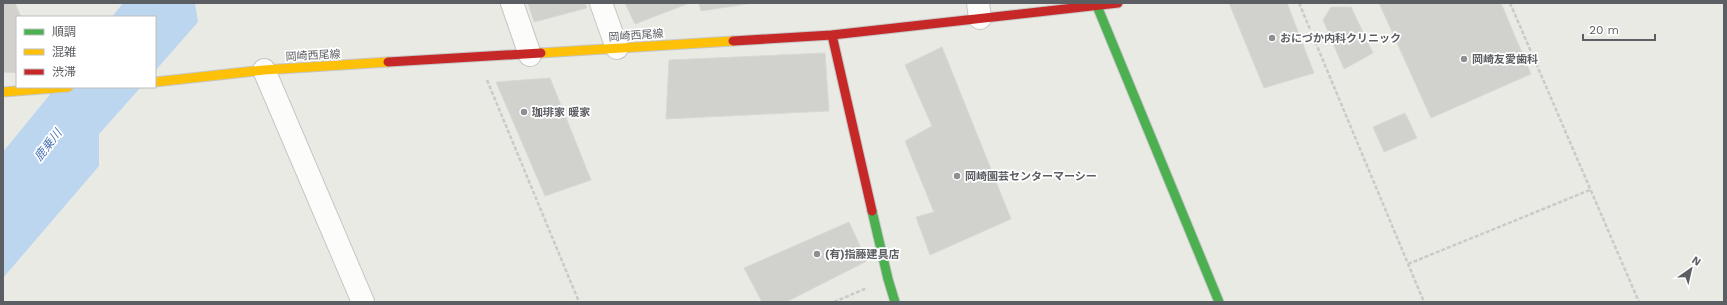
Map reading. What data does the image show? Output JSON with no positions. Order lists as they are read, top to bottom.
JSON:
{
  "streets": {
    "main road": ["岡崎西尾線"]
  },
  "water": ["鹿乗川"],
  "places": [
    "おにづか内科クリニック",
    "岡崎友愛歯科",
    "珈琲家 暖家",
    "岡崎園芸センターマーシー",
    "(有)指藤建具店"
  ],
  "legend": ["順調", "混雑", "渋滞"],
  "scale_bar": "20 m",
  "north": "top right"
}
